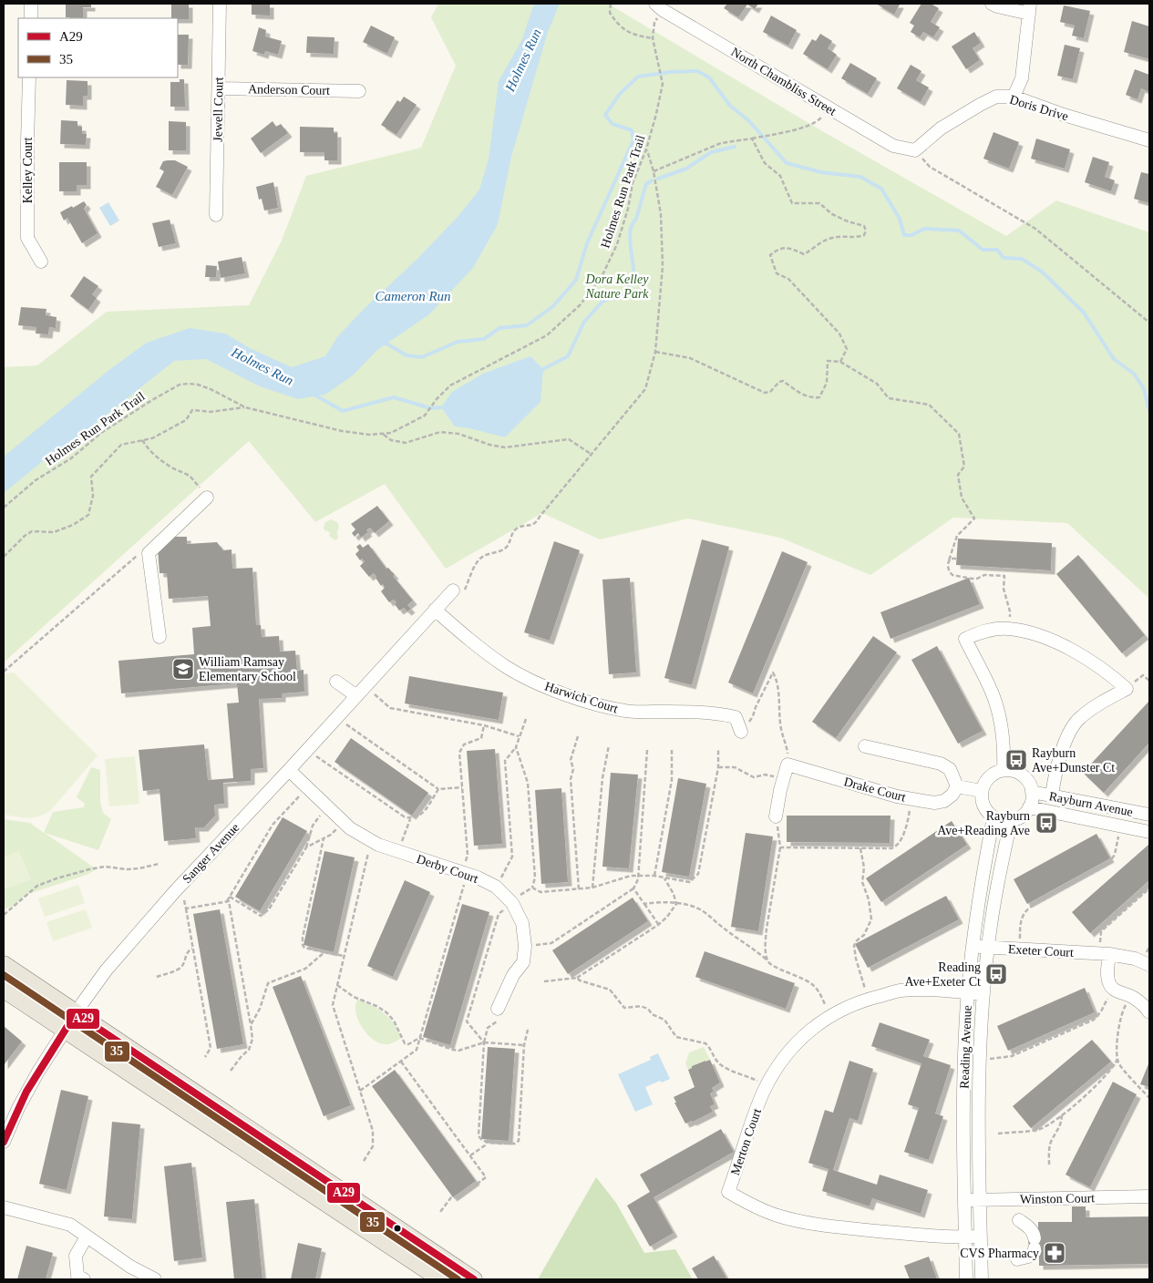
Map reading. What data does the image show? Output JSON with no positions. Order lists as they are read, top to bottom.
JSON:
{
  "streets": {
    "street": [
      "North Chambliss Street",
      "Anderson Court",
      "Doris Drive",
      "Jewell Court",
      "Kelley Court",
      "Harwich Court",
      "Drake Court",
      "Rayburn Avenue",
      "Sanger Avenue",
      "Derby Court",
      "Exeter Court",
      "Reading Avenue",
      "Merton Court",
      "Winston Court"
    ],
    "path": ["Holmes Run Park Trail"]
  },
  "crossings": [
    ["North Chambliss Street", "Doris Drive"],
    ["North Chambliss Street", "Holmes Run Park Trail"],
    ["Anderson Court", "Jewell Court"],
    ["Harwich Court", "Sanger Avenue"],
    ["Rayburn Avenue", "Reading Avenue"],
    ["Sanger Avenue", "Derby Court"],
    ["Exeter Court", "Reading Avenue"],
    ["Reading Avenue", "Merton Court"],
    ["Reading Avenue", "Winston Court"]
  ],
  "water": ["Holmes Run", "Cameron Run"],
  "parks": ["Dora Kelley Nature Park"],
  "places": {
    "school or university": ["William Ramsay Elementary School"],
    "bus stop": ["Rayburn Ave+Dunster Ct", "Rayburn Ave+Reading Ave", "Reading Ave+Exeter Ct"],
    "pharmacy": ["CVS Pharmacy"]
  },
  "lines": ["transit line 35", "transit line A29"],
  "legend": ["A29", "35"]
}
